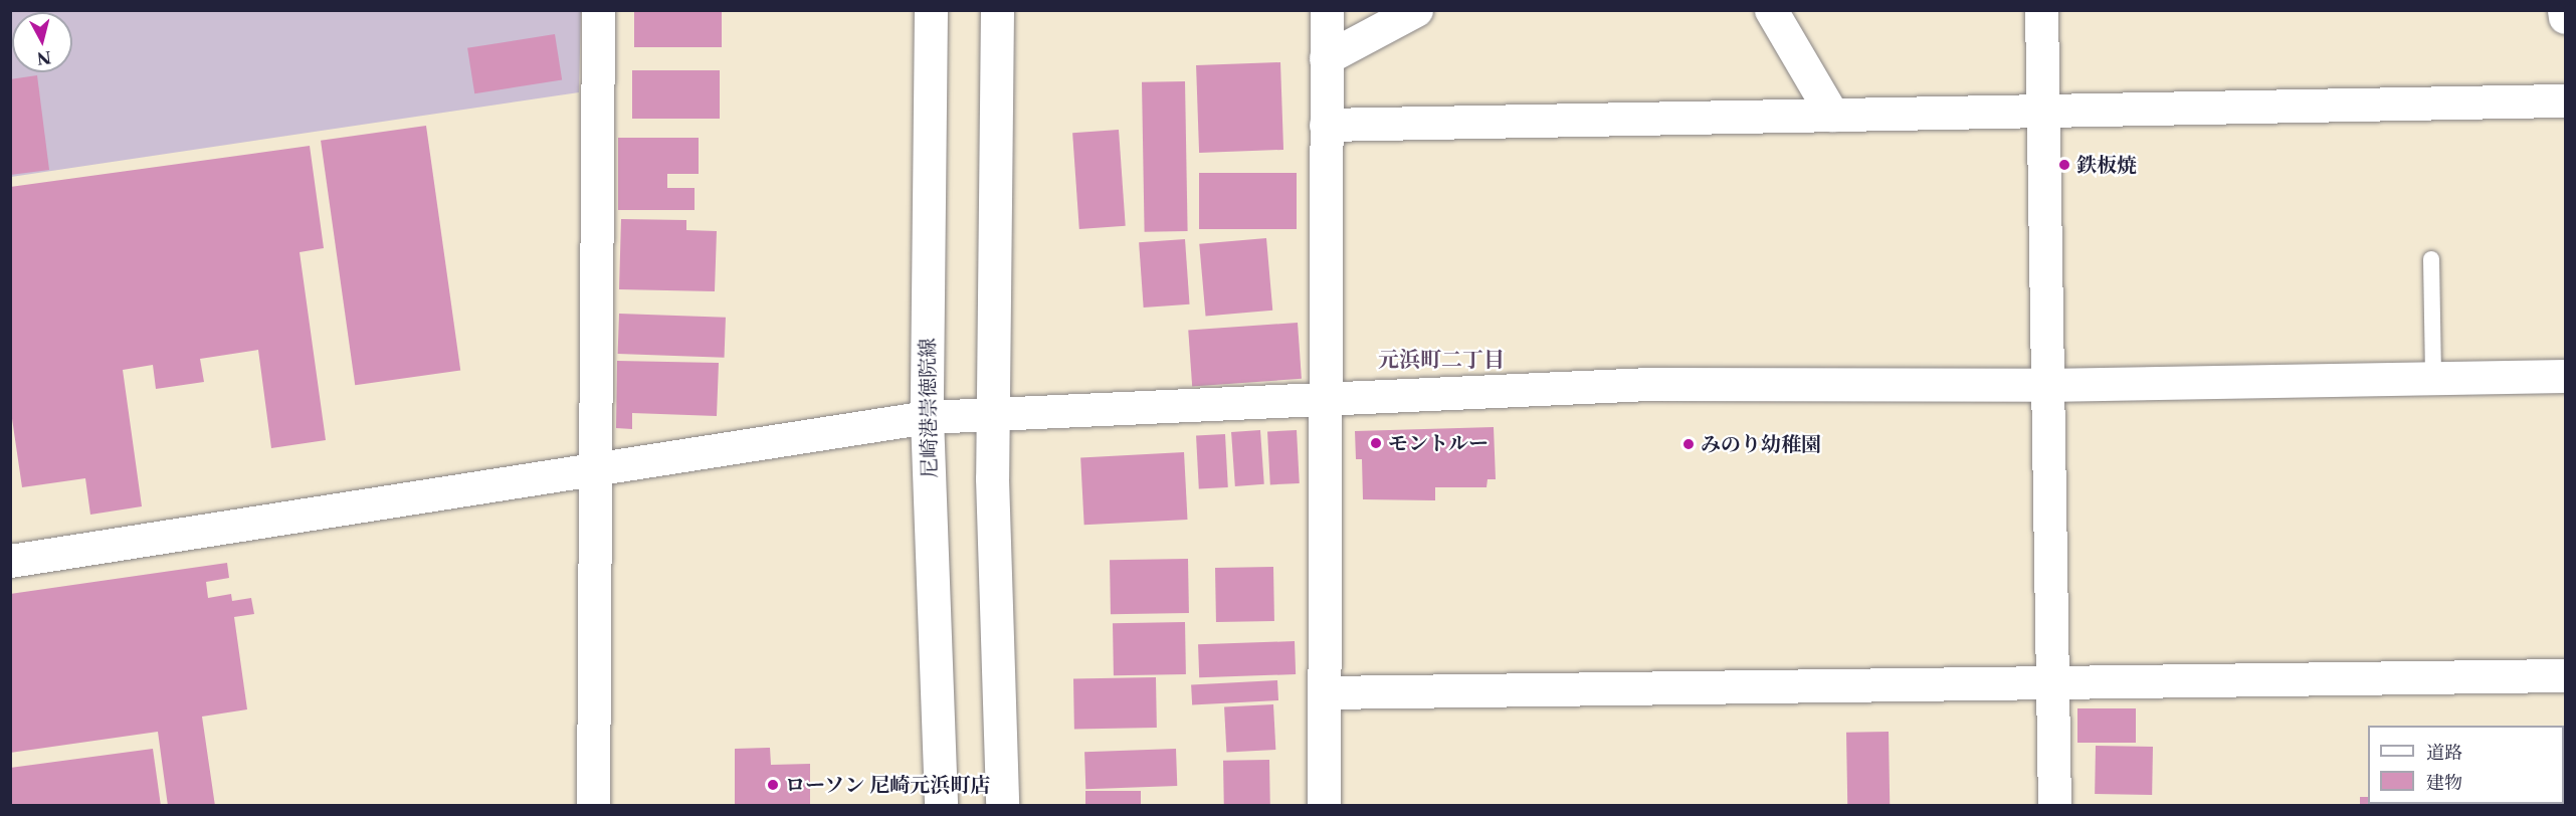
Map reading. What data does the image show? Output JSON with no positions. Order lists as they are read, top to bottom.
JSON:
{
  "streets": {
    "street": ["尼崎港崇徳院線"]
  },
  "districts": ["元浜町二丁目"],
  "places": [
    "鉄板焼",
    "モントルー",
    "みのり幼稚園",
    "ローソン 尼崎元浜町店"
  ],
  "legend": ["道路", "建物"],
  "north": "bottom"
}
